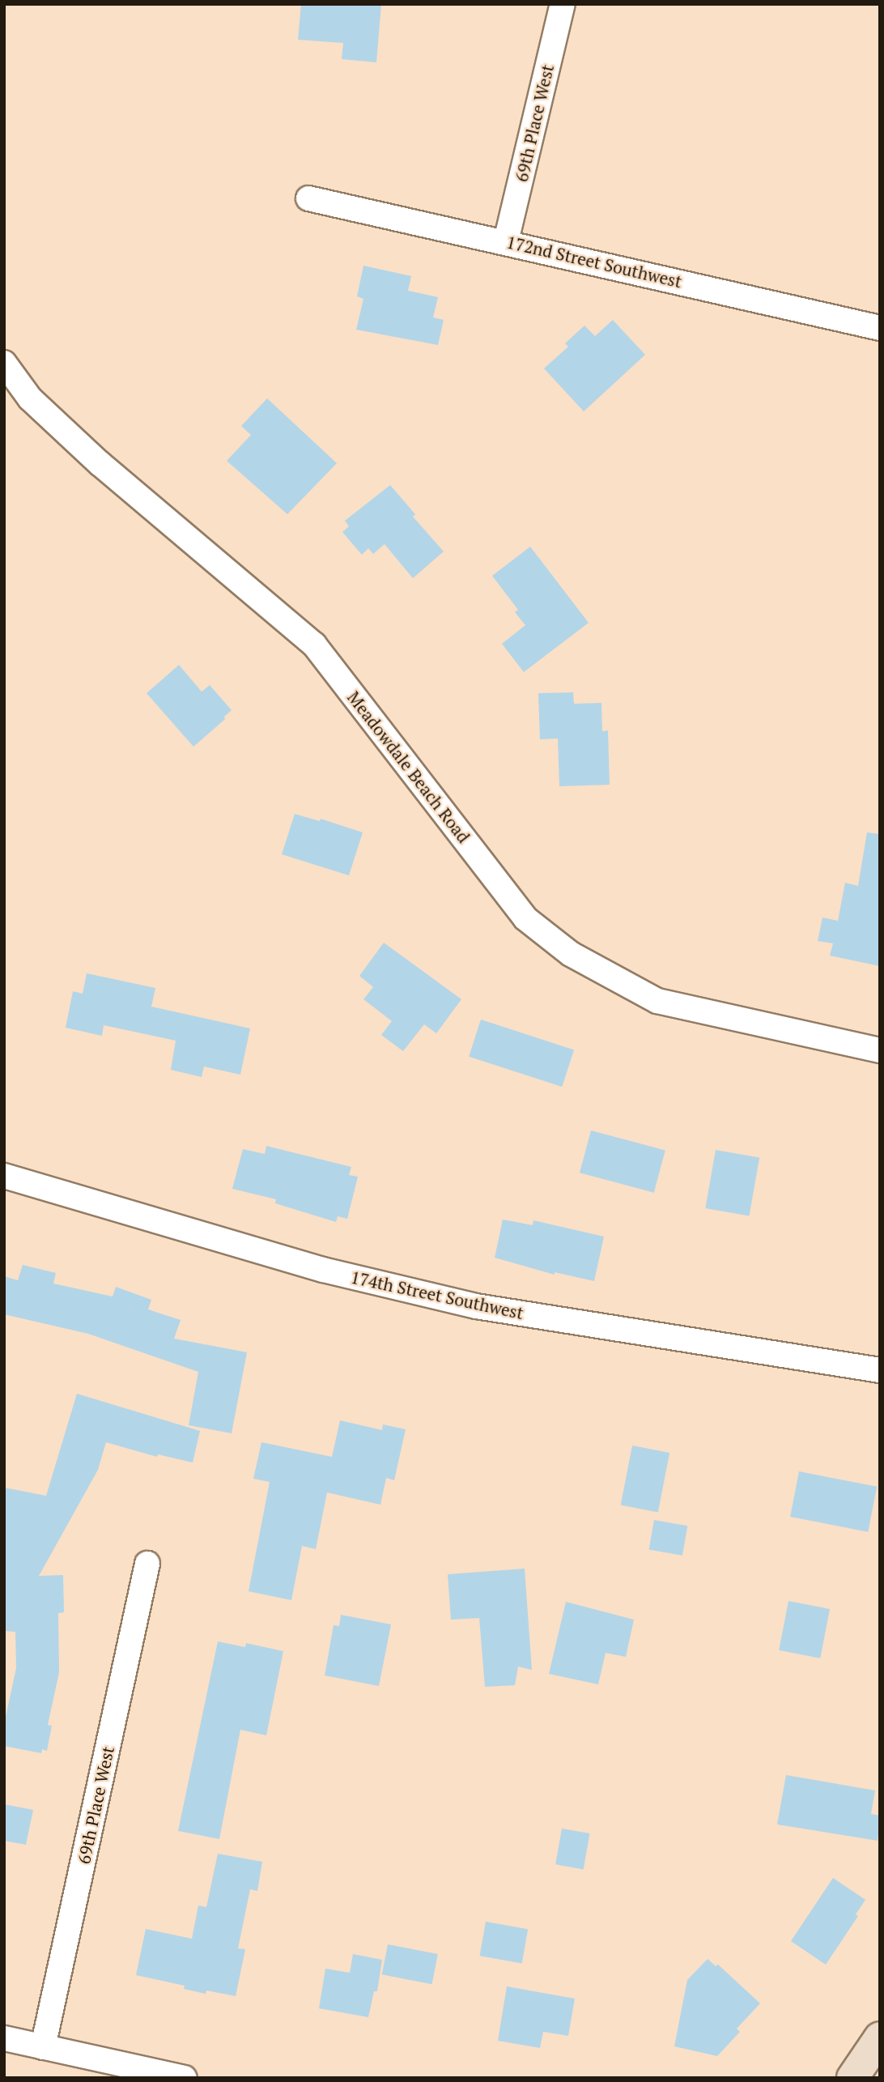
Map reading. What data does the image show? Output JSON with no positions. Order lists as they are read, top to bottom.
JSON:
{
  "streets": {
    "street": [
      "69th Place West",
      "172nd Street Southwest",
      "Meadowdale Beach Road",
      "174th Street Southwest"
    ]
  },
  "crossings": [
    ["69th Place West", "172nd Street Southwest"]
  ]
}
